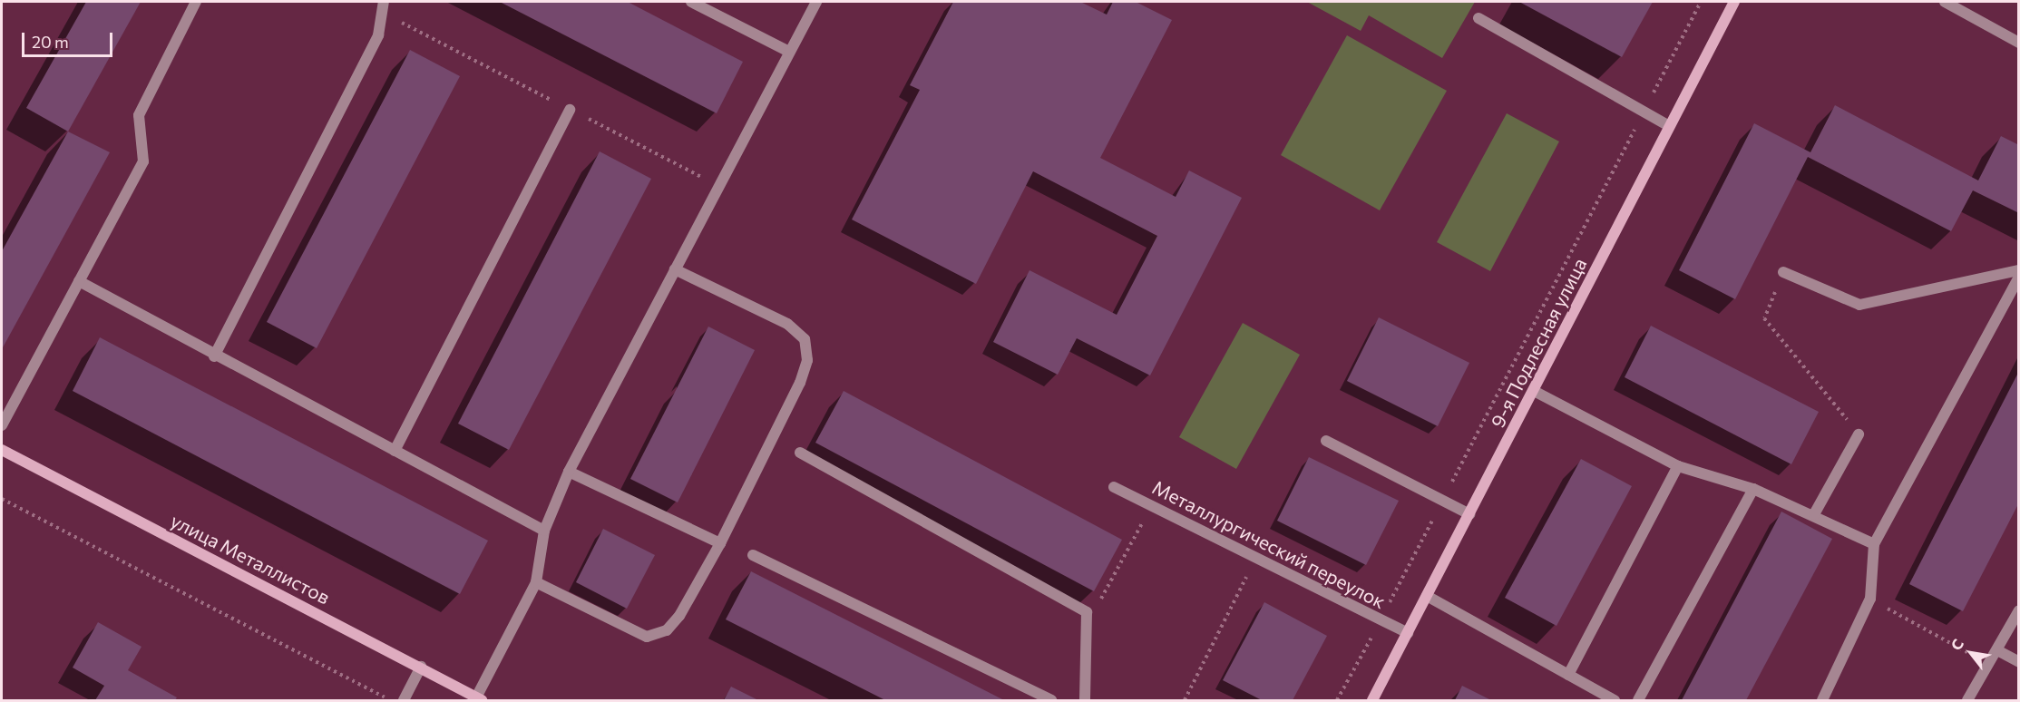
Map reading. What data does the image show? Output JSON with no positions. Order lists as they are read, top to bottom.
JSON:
{
  "streets": {
    "street": ["9-я Подлесная улица", "Металлургический переулок", "улица Металлистов"]
  },
  "crossings": [
    ["9-я Подлесная улица", "Металлургический переулок"]
  ],
  "scale_bar": "20 m",
  "north": "top left"
}
